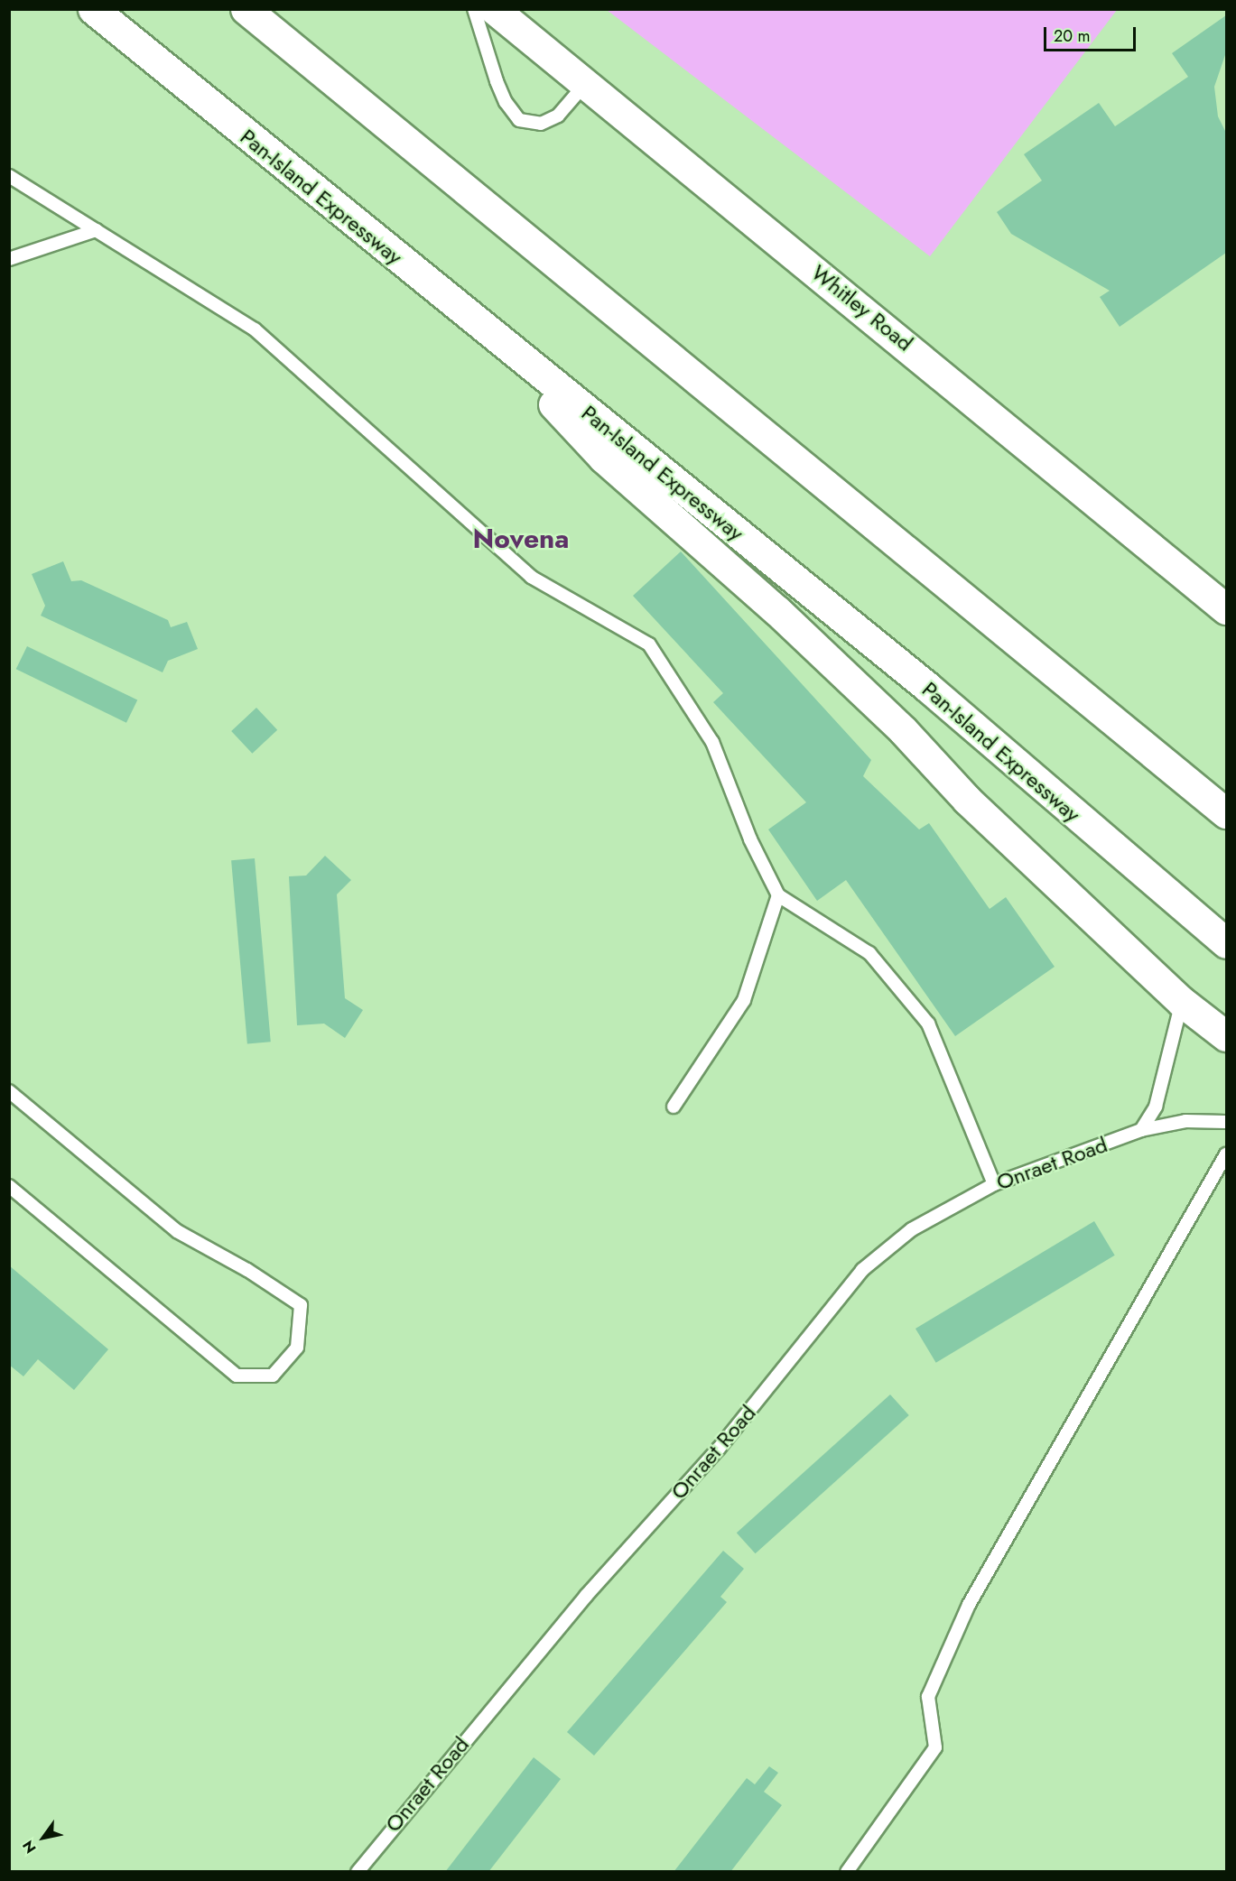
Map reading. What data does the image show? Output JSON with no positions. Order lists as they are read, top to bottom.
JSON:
{
  "streets": {
    "main road": ["Pan-Island Expressway", "Whitley Road"],
    "lane": ["Onraet Road"]
  },
  "districts": ["Novena"],
  "scale_bar": "20 m",
  "north": "bottom left"
}
